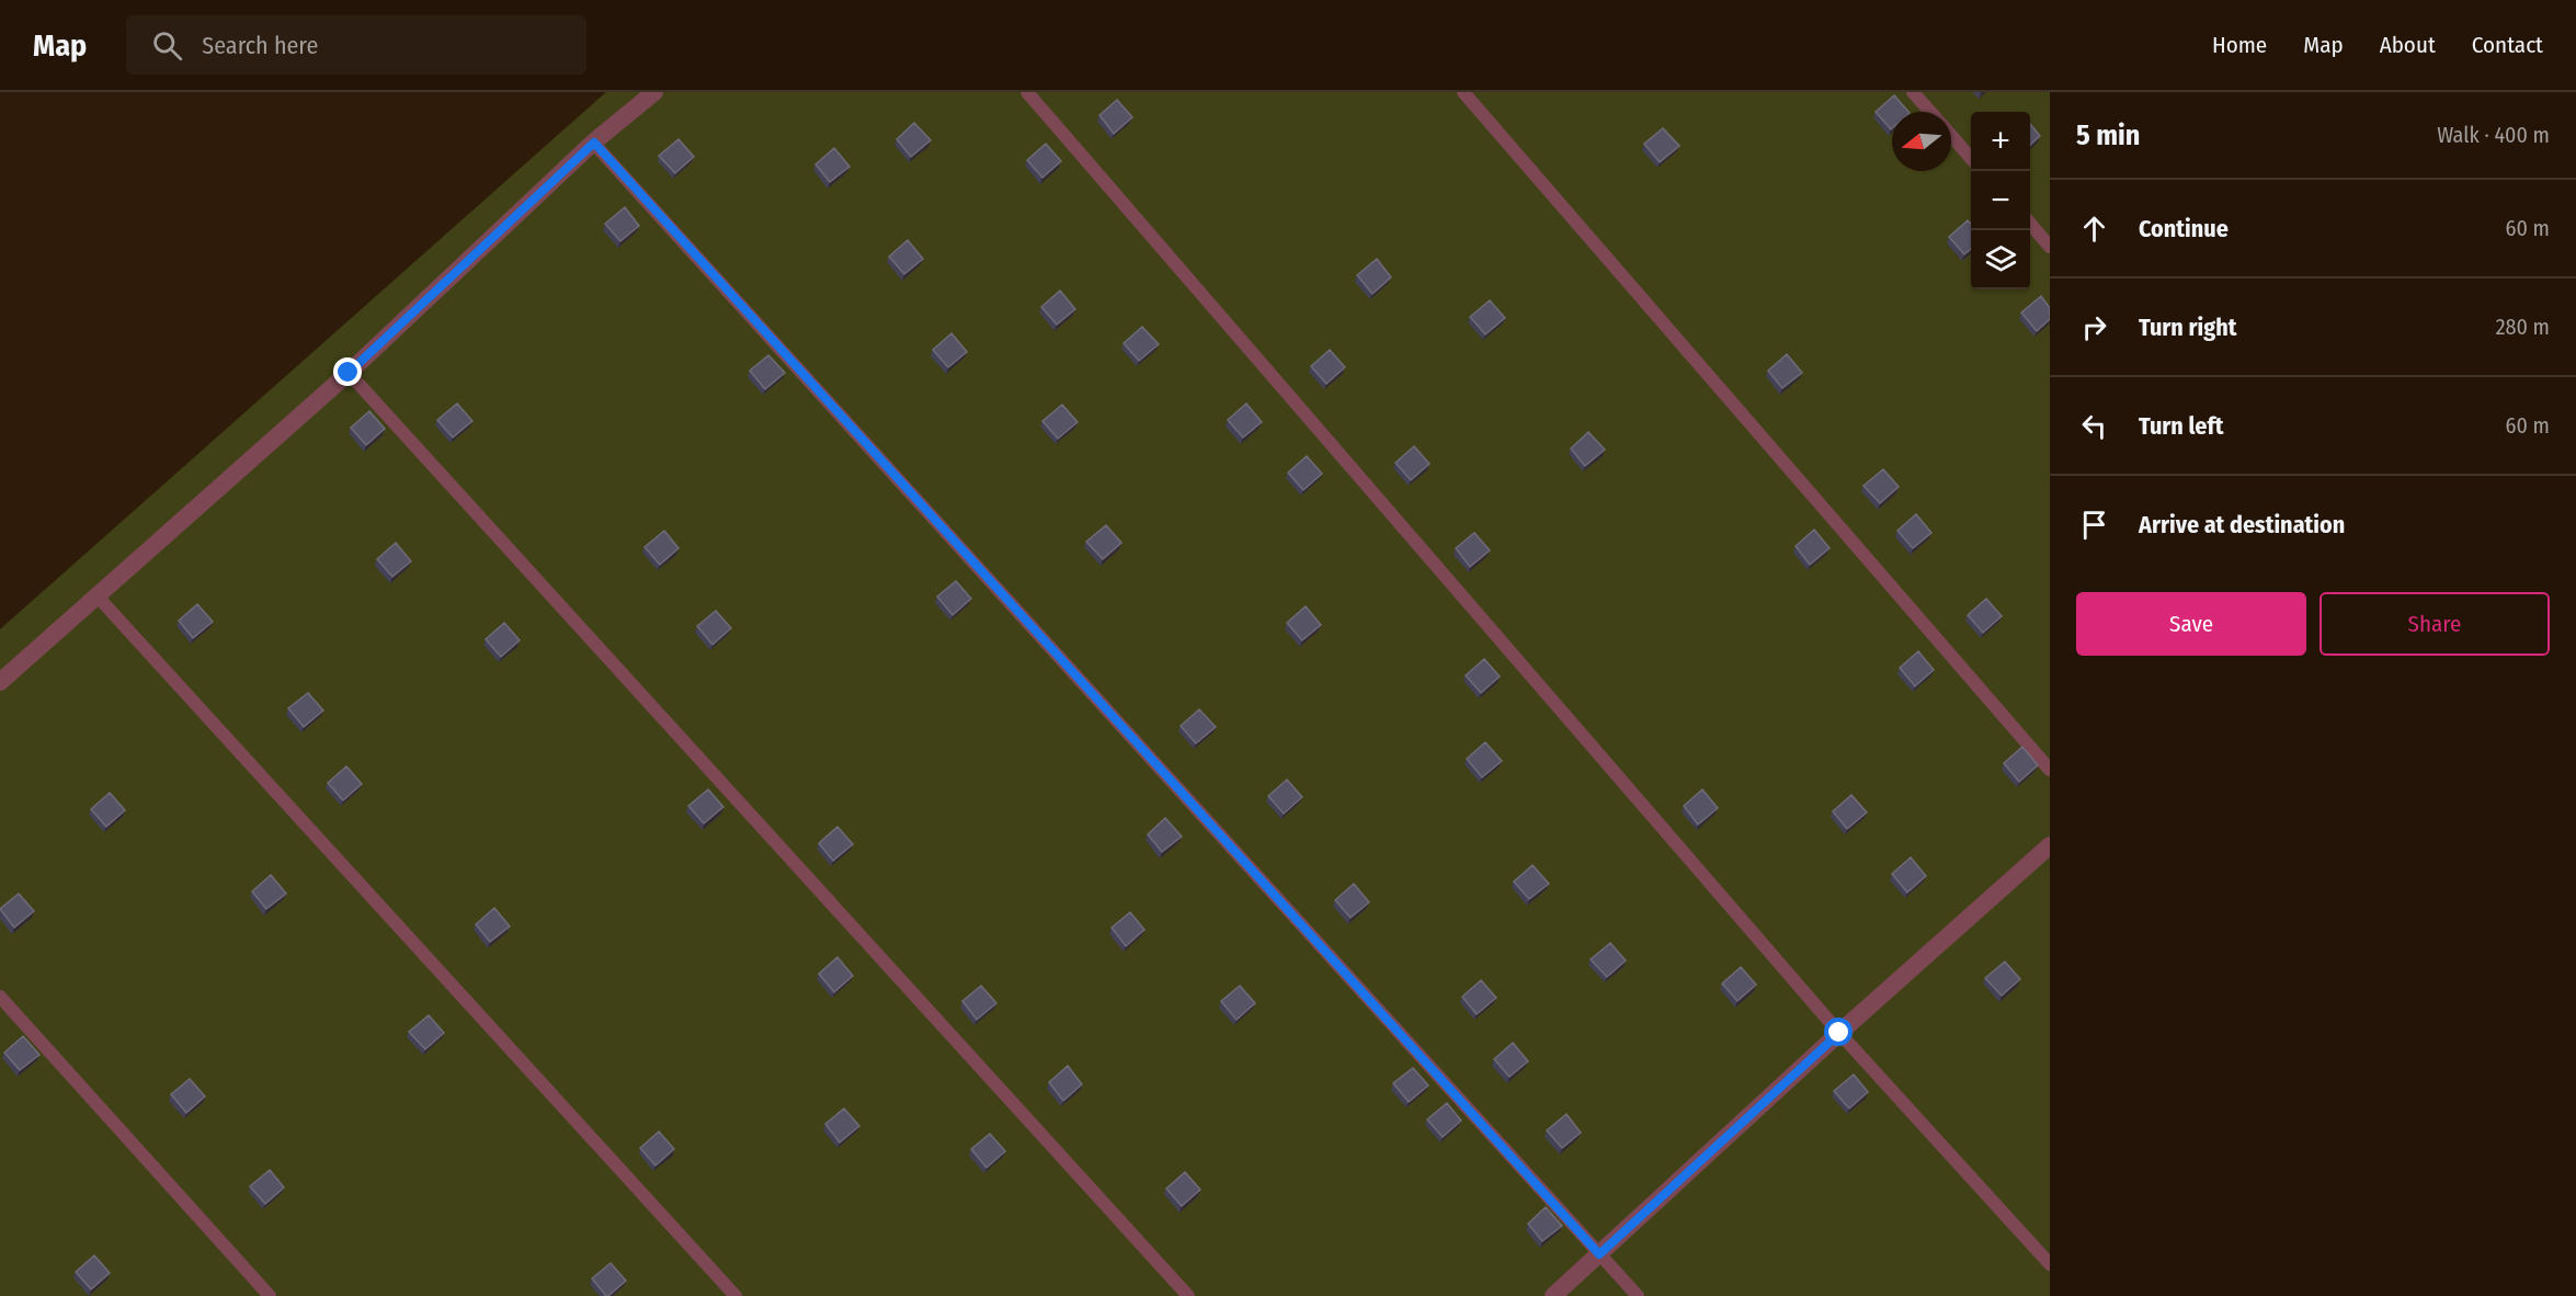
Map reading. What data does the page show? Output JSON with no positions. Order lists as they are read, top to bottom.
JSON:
{
  "north": "left",
  "page": {
    "header": "Map",
    "search": "Search here",
    "nav": [
      "Home",
      "Map",
      "About",
      "Contact"
    ],
    "heading": ["5 min", "Walk · 400 m"],
    "map_buttons": ["+", "−"],
    "list": [
      ["Continue", "60 m"],
      ["Turn right", "280 m"],
      ["Turn left", "60 m"],
      "Arrive at destination"
    ],
    "buttons": ["Save", "Share"]
  }
}
